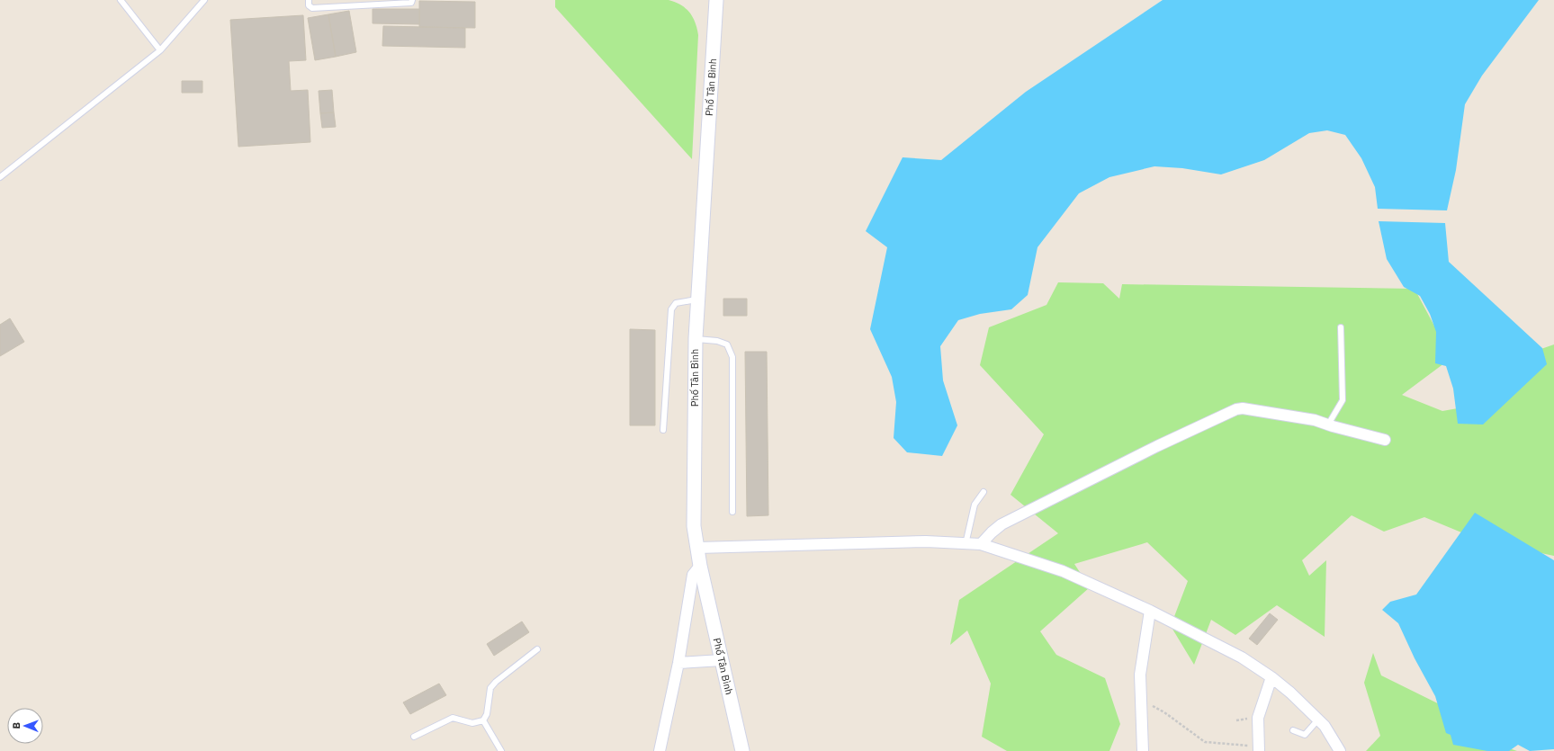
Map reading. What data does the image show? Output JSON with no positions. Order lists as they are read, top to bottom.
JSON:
{
  "streets": {
    "street": ["Phố Tân Bình"]
  },
  "north": "left"
}
